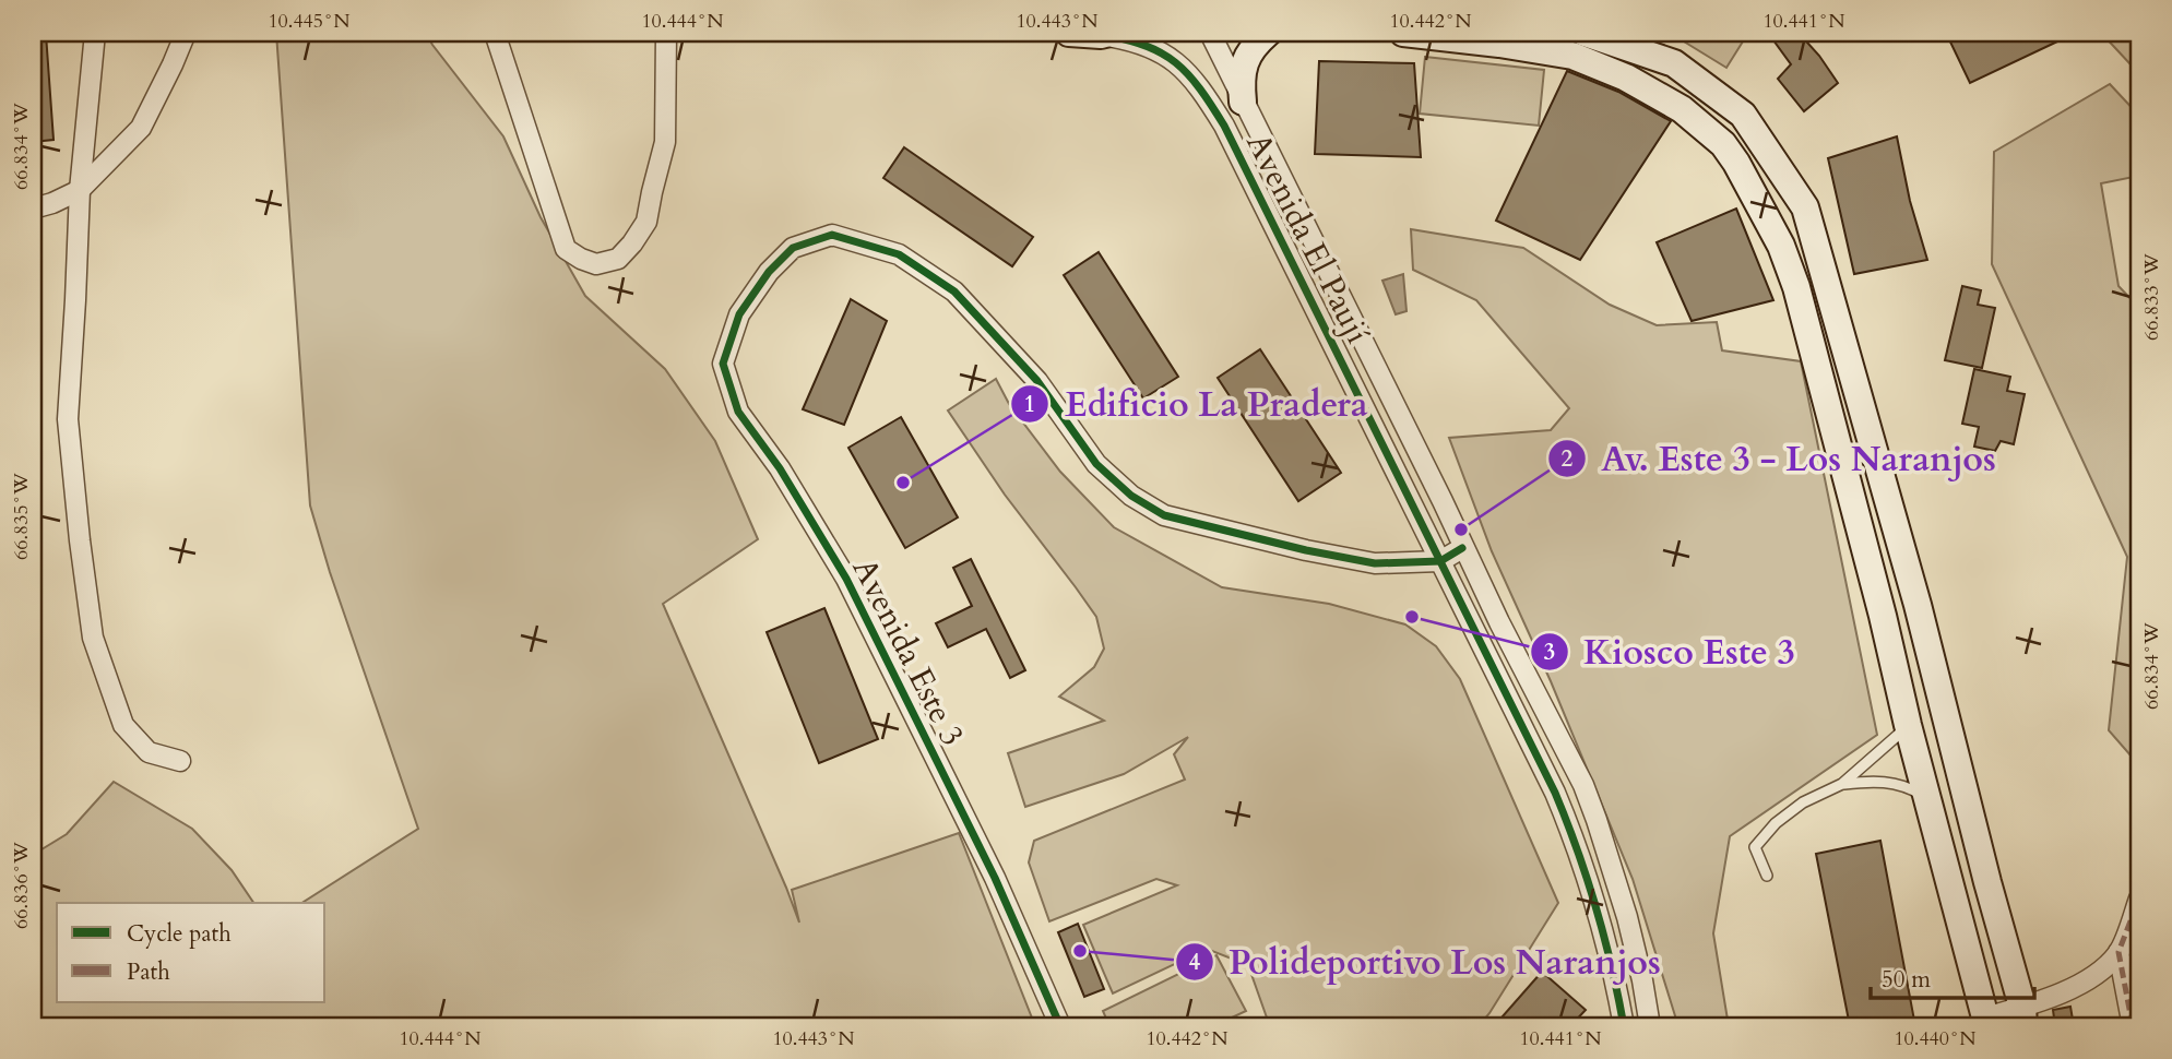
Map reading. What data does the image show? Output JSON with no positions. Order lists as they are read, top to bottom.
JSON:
{
  "streets": {
    "street": ["Avenida El Paují", "Avenida Este 3"]
  },
  "crossings": [
    ["Avenida El Paují", "Avenida Este 3"]
  ],
  "places": [
    "Edificio La Pradera",
    "Av. Este 3 - Los Naranjos",
    "Kiosco Este 3",
    "Polideportivo Los Naranjos"
  ],
  "legend": ["Cycle path", "Path"],
  "scale_bar": "50 m",
  "coordinates": [
    "10.445°N",
    "10.444°N",
    "10.443°N",
    "10.442°N",
    "10.441°N",
    "66.834°W",
    "66.833°W",
    "66.835°W",
    "66.836°W",
    "10.440°N"
  ]
}
